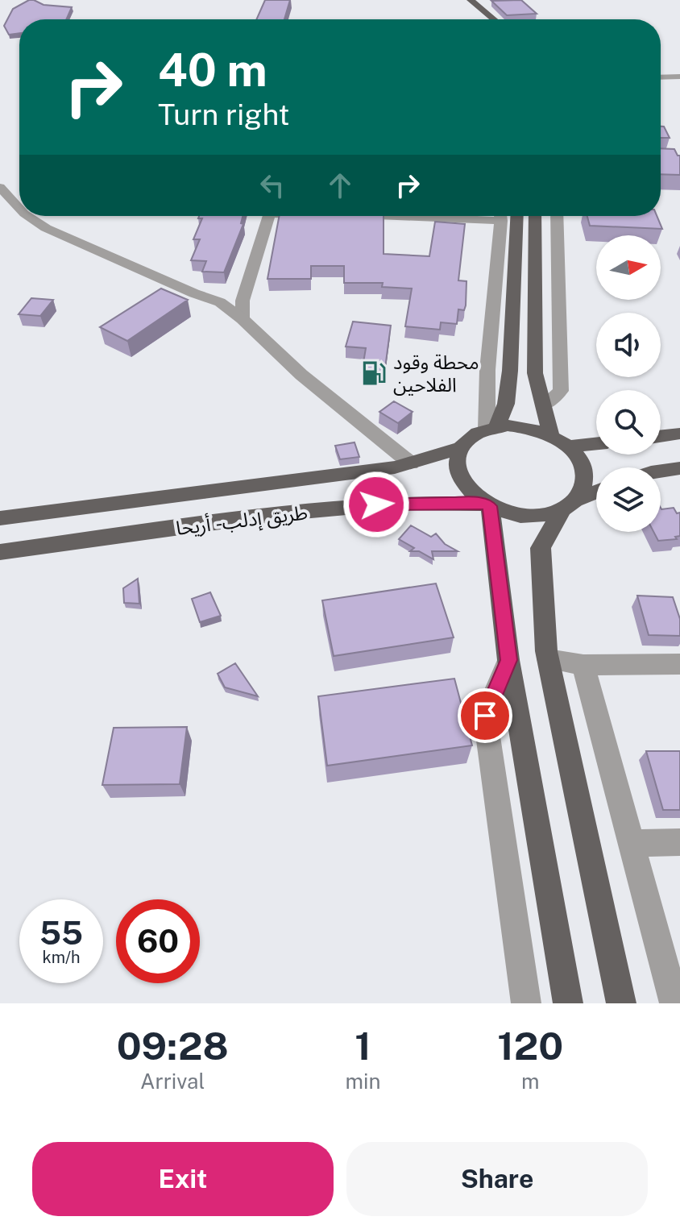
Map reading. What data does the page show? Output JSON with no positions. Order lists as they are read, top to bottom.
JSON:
{
  "streets": {
    "main road": ["طريق إدلب - أريحا"]
  },
  "places": {
    "fuel station": ["محطة وقود الفلاحين"]
  },
  "north": "right",
  "page": {
    "turn": ["40 m", "Turn right"],
    "speed": "55 km/h",
    "limit": "60",
    "eta": [
      "09:28",
      "Arrival",
      "1",
      "min",
      "120",
      "m"
    ],
    "buttons": ["Exit", "Share"]
  }
}
